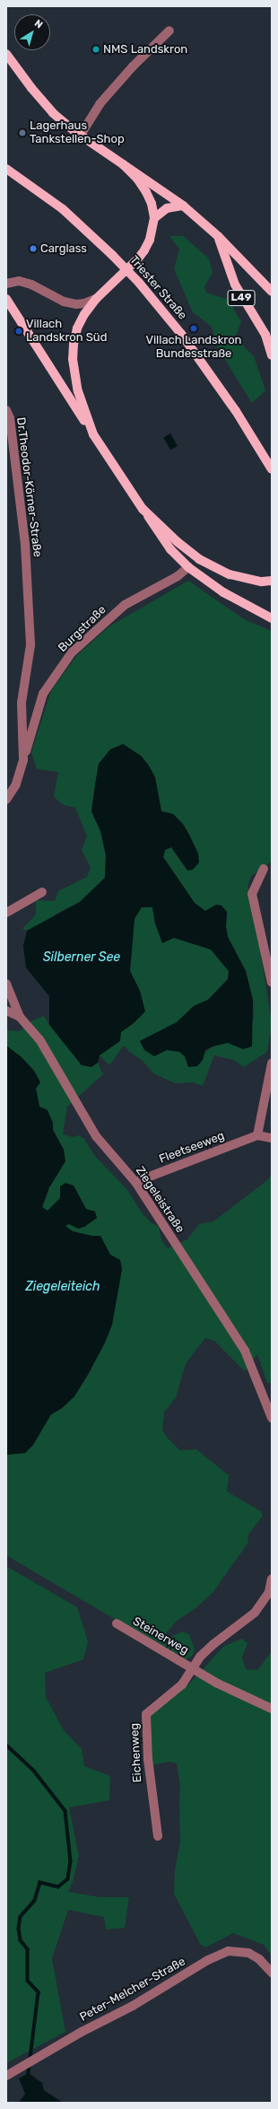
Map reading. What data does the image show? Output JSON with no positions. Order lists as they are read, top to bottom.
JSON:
{
  "streets": {
    "main road": ["Triester Straße", "L49"],
    "street": [
      "Dr.Theodor-Körner-Straße",
      "Burgstraße",
      "Fleetseeweg",
      "Ziegeleistraße",
      "Steinerweg",
      "Eichenweg",
      "Peter-Melcher-Straße"
    ]
  },
  "crossings": [
    ["Dr.Theodor-Körner-Straße", "Burgstraße"],
    ["Fleetseeweg", "Ziegeleistraße"],
    ["Steinerweg", "Eichenweg"]
  ],
  "water": ["Silberner See", "Ziegeleiteich"],
  "places": [
    "NMS Landskron",
    "Lagerhaus Tankstellen-Shop",
    "Carglass",
    "Villach Landskron Bundesstraße",
    "Villach Landskron Süd"
  ],
  "north": "top right"
}
